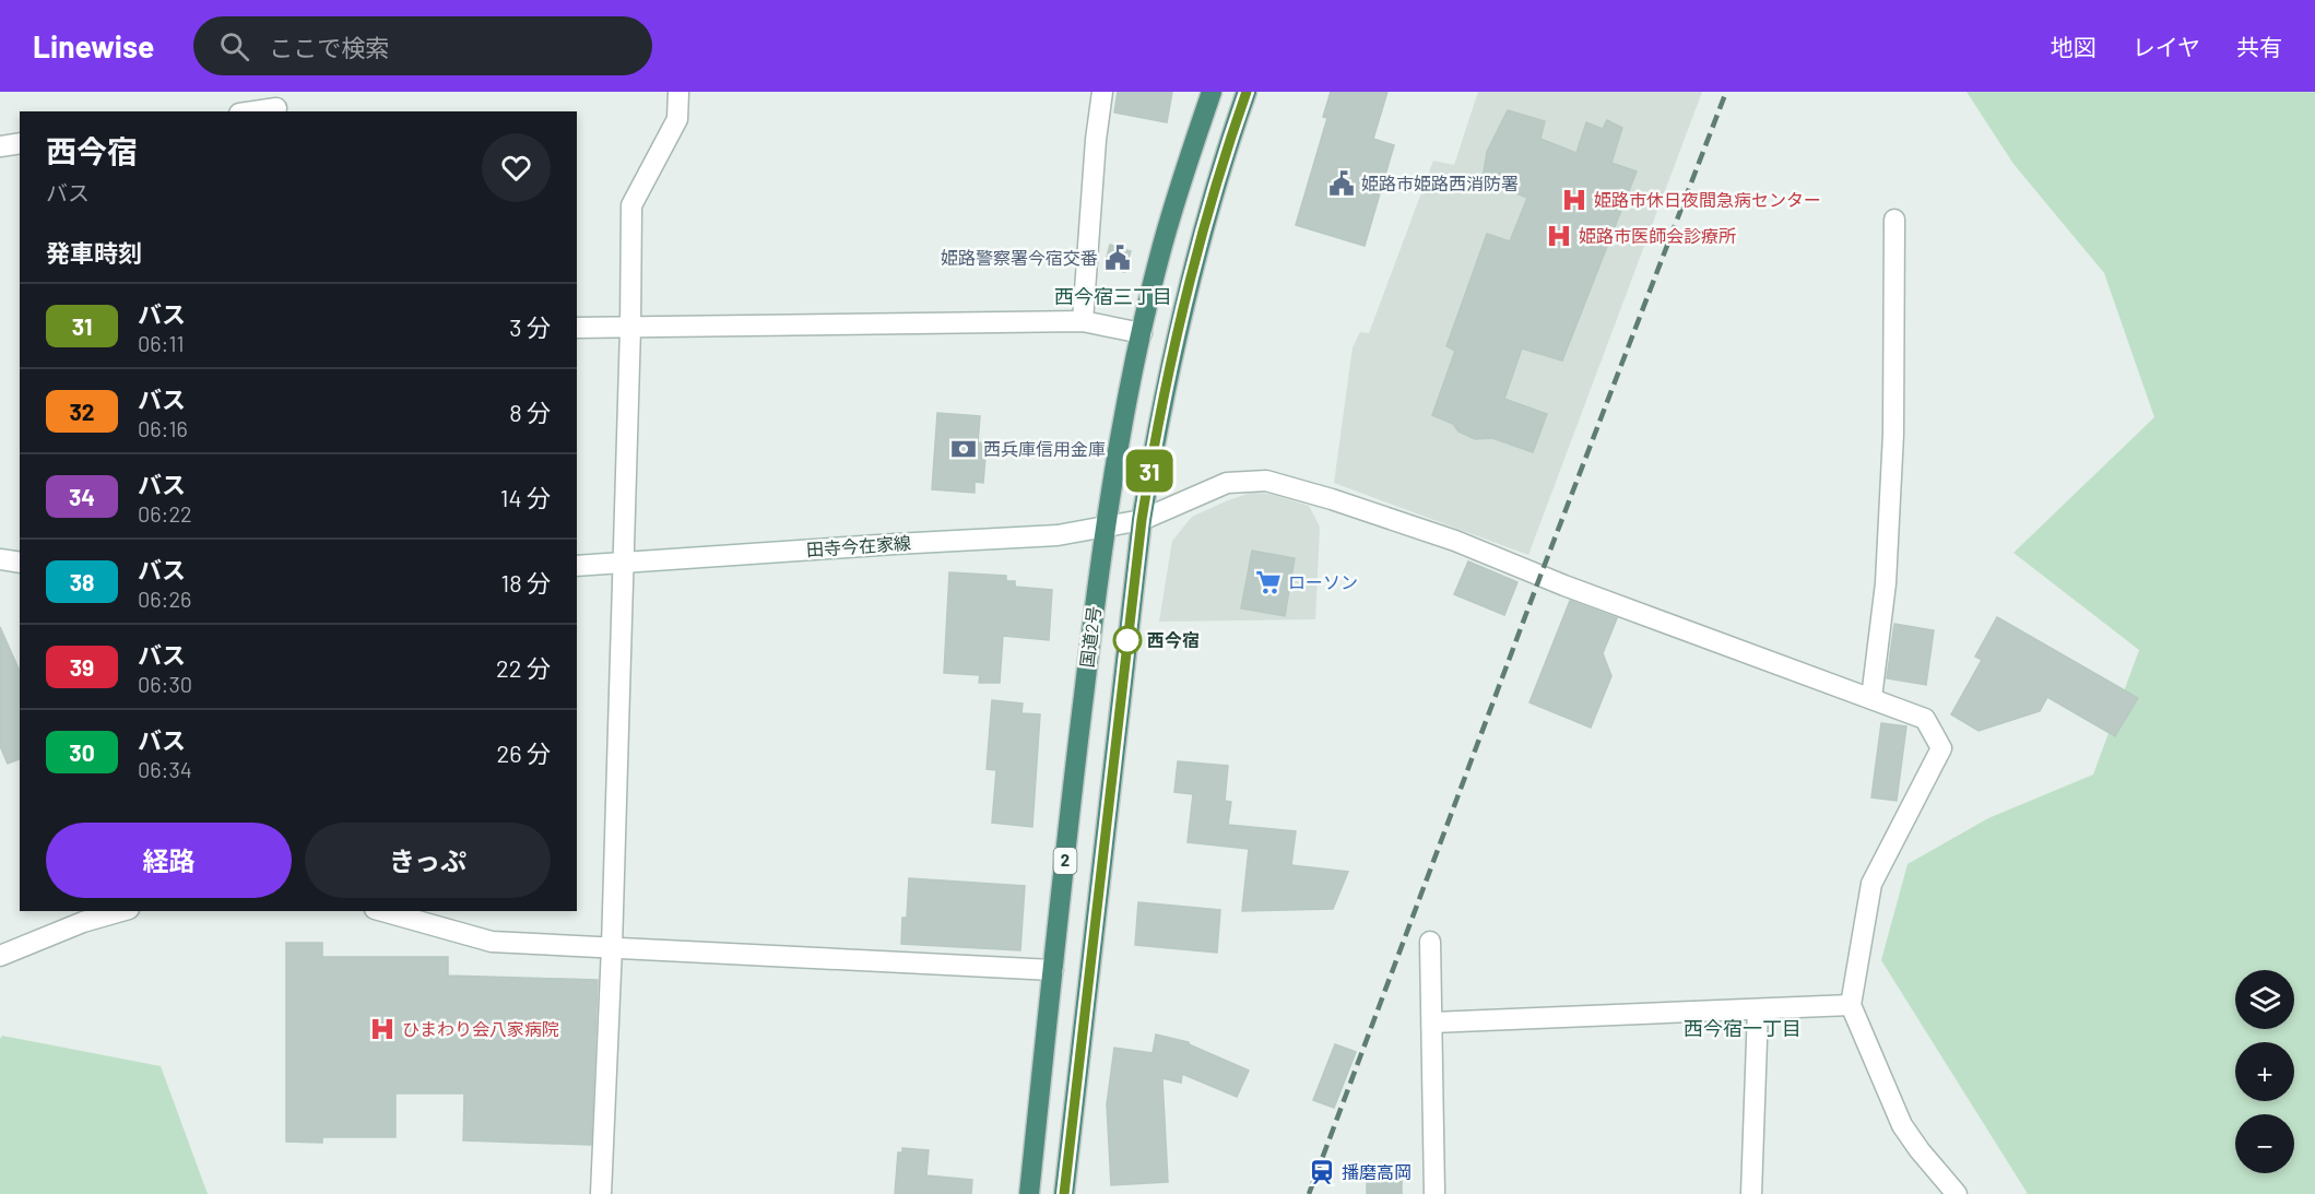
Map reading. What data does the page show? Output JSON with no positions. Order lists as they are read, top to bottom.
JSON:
{
  "streets": {
    "highway": ["国道2号", "2"],
    "street": ["田寺今在家線"]
  },
  "crossings": [
    ["田寺今在家線", "国道2号"]
  ],
  "districts": ["西今宿三丁目", "西今宿一丁目"],
  "places": {
    "public building": ["姫路市姫路西消防署", "姫路警察署今宿交番"],
    "hospital": ["姫路市休日夜間急病センター", "姫路市医師会診療所", "ひまわり会八家病院"],
    "bank": ["西兵庫信用金庫"],
    "supermarket": ["ローソン"],
    "other": ["西今宿"],
    "station": ["播磨高岡"]
  },
  "lines": ["bus line 31"],
  "page": {
    "header": "Linewise",
    "search": "ここで検索",
    "nav": ["地図", "レイヤ", "共有"],
    "on_map": "31",
    "heading": [
      ["西今宿", "バス"],
      "発車時刻"
    ],
    "list": [
      {
        "mark": "31",
        "name": "バス",
        "note": "06:11",
        "value": "3 分"
      },
      {
        "mark": "32",
        "name": "バス",
        "note": "06:16",
        "value": "8 分"
      },
      {
        "mark": "34",
        "name": "バス",
        "note": "06:22",
        "value": "14 分"
      },
      {
        "mark": "38",
        "name": "バス",
        "note": "06:26",
        "value": "18 分"
      },
      {
        "mark": "39",
        "name": "バス",
        "note": "06:30",
        "value": "22 分"
      },
      {
        "mark": "30",
        "name": "バス",
        "note": "06:34",
        "value": "26 分"
      }
    ],
    "buttons": ["経路", "きっぷ"],
    "map_buttons": ["+", "−"]
  }
}
